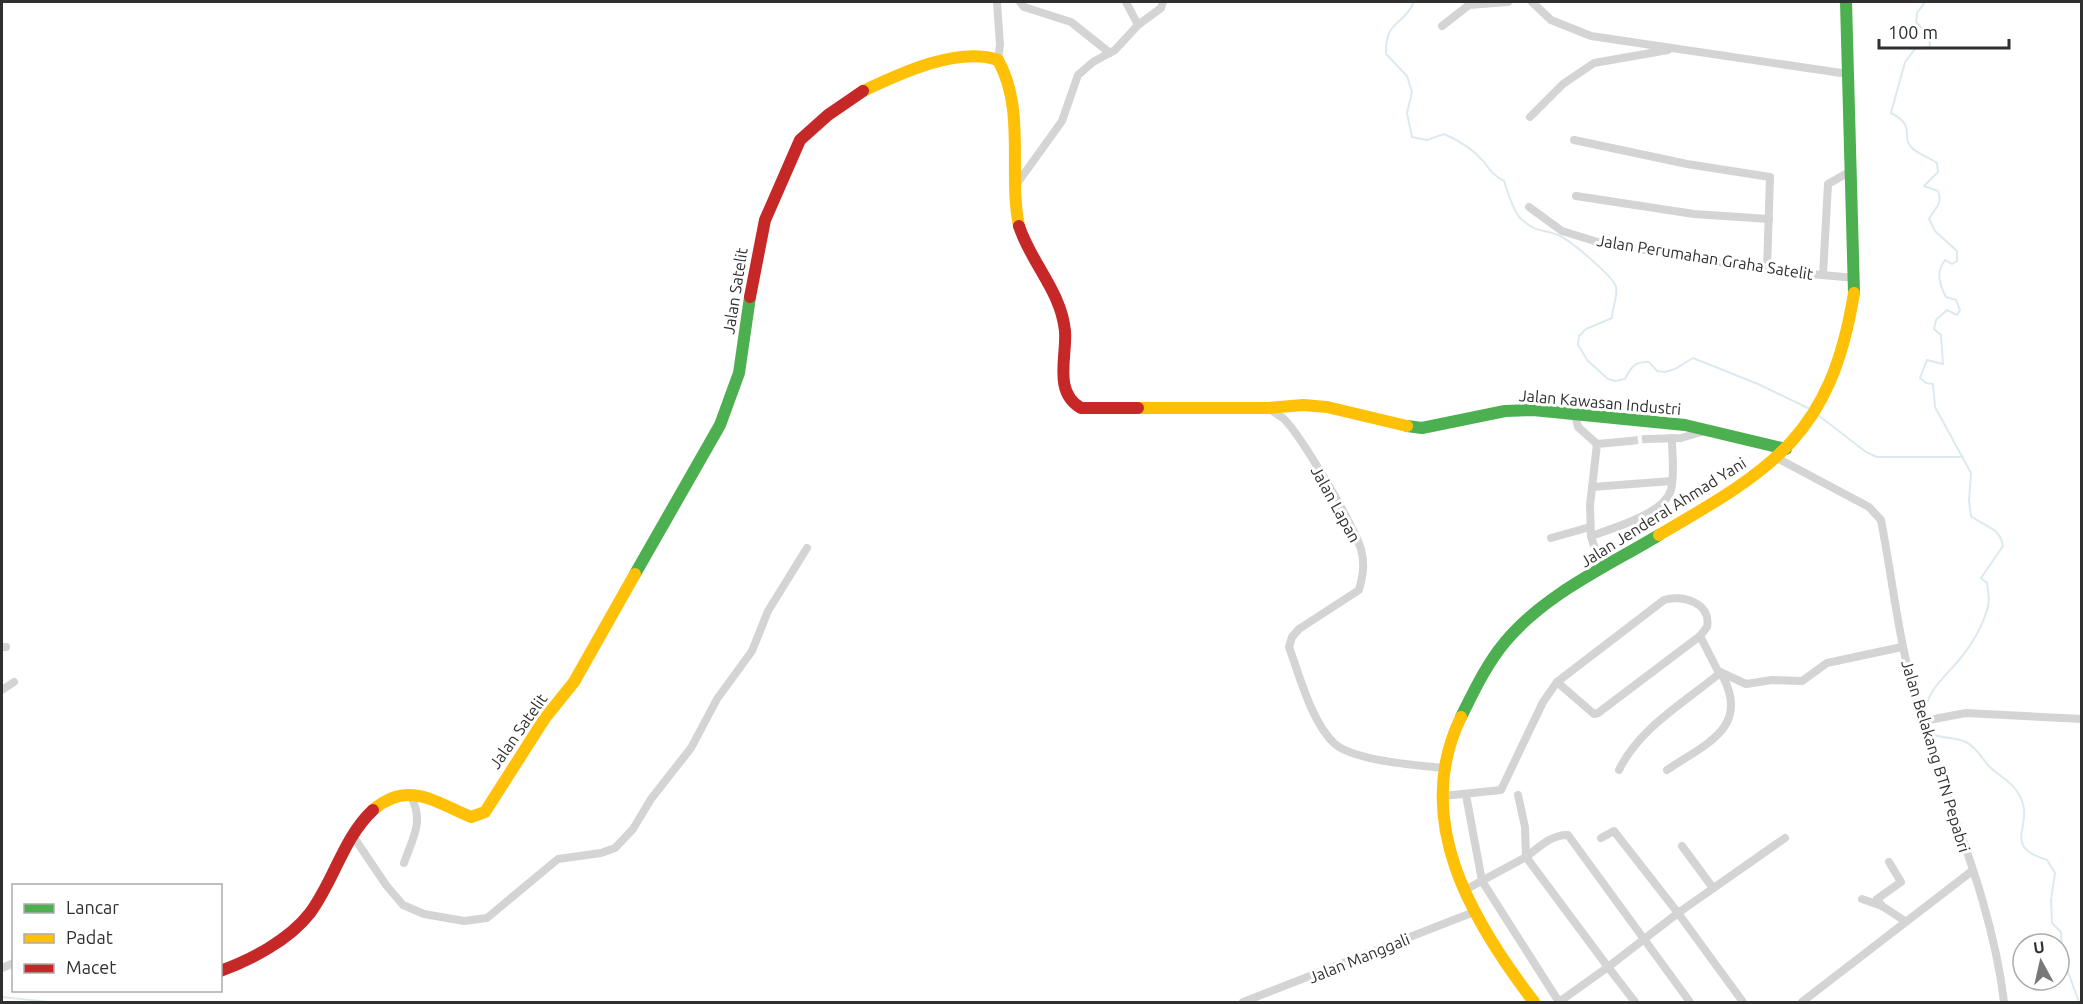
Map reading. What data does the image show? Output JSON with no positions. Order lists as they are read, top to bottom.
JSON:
{
  "streets": {
    "main road": ["Jalan Satelit", "Jalan Kawasan Industri", "Jalan Jenderal Ahmad Yani"],
    "street": [
      "Jalan Perumahan Graha Satelit",
      "Jalan Lapan",
      "Jalan Belakang BTN Pepabri",
      "Jalan Manggali"
    ]
  },
  "crossings": [
    ["Jalan Perumahan Graha Satelit", "Jalan Jenderal Ahmad Yani"],
    ["Jalan Kawasan Industri", "Jalan Lapan"],
    ["Jalan Kawasan Industri", "Jalan Jenderal Ahmad Yani"],
    ["Jalan Kawasan Industri", "Jalan Belakang BTN Pepabri"],
    ["Jalan Lapan", "Jalan Jenderal Ahmad Yani"],
    ["Jalan Jenderal Ahmad Yani", "Jalan Belakang BTN Pepabri"],
    ["Jalan Jenderal Ahmad Yani", "Jalan Manggali"]
  ],
  "legend": ["Lancar", "Padat", "Macet"],
  "scale_bar": "100 m",
  "north": "top"
}
